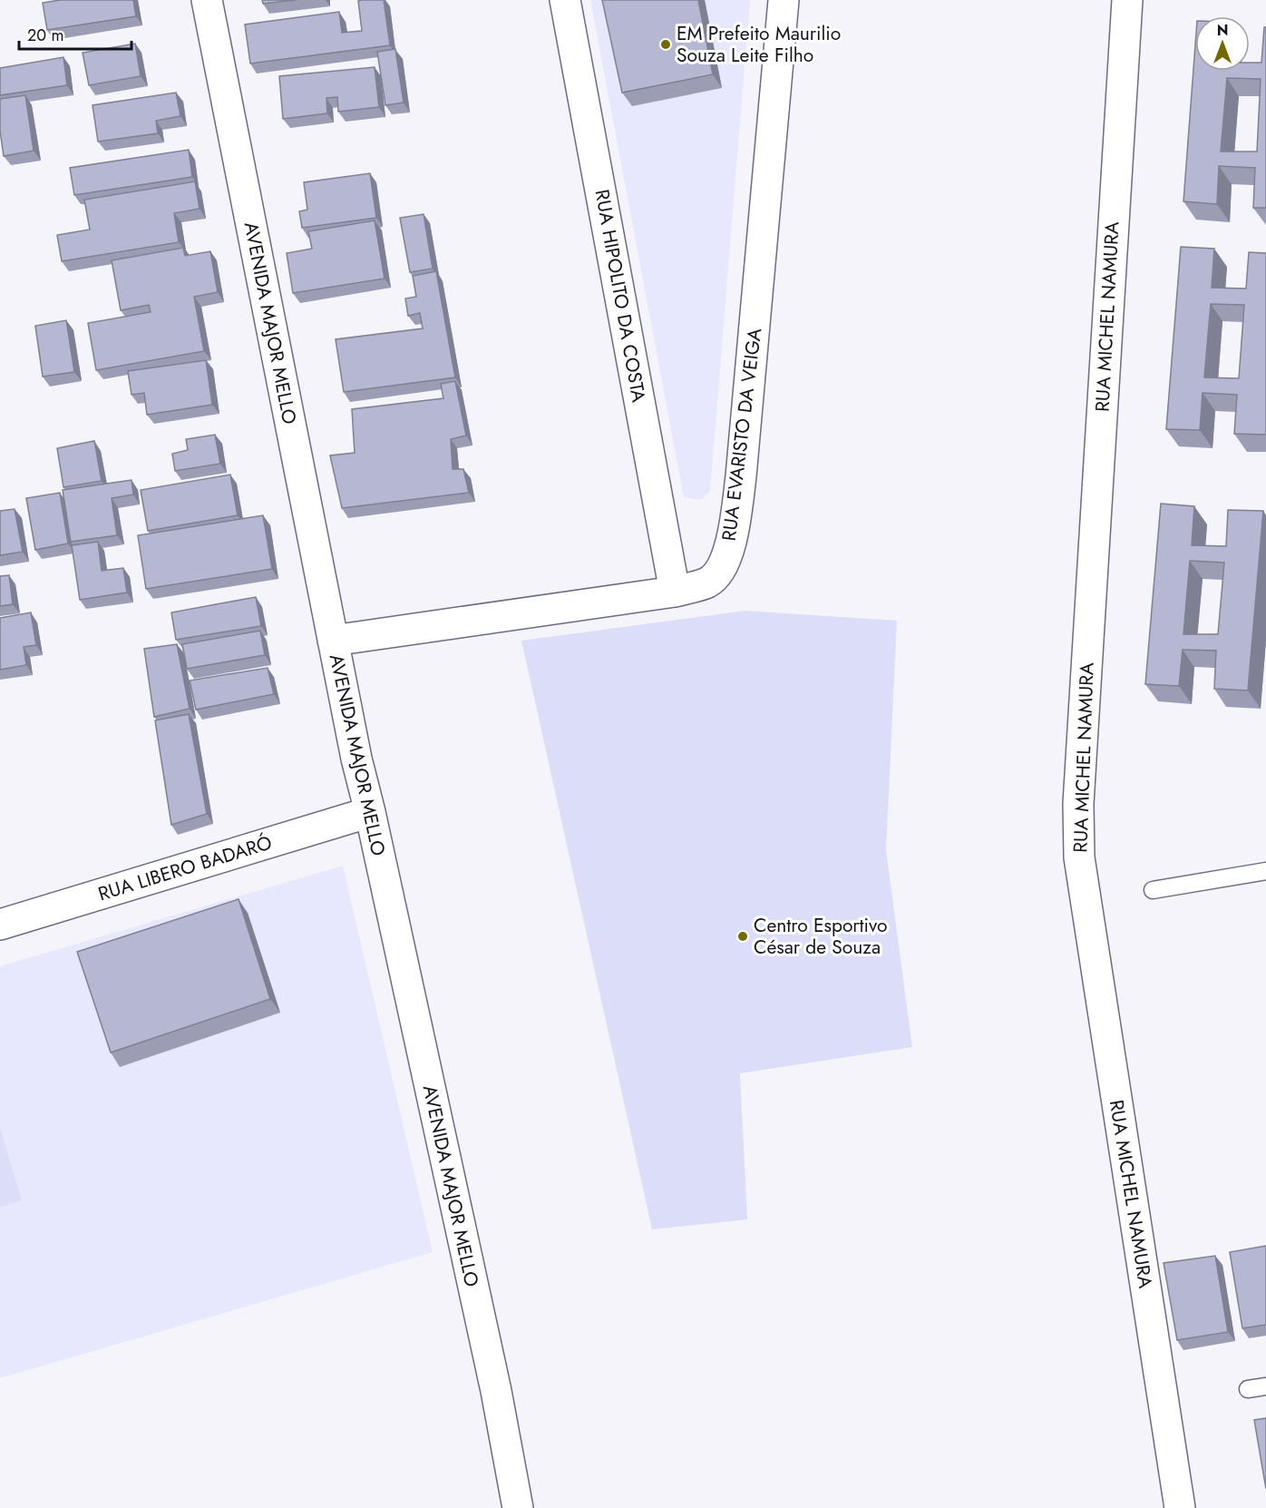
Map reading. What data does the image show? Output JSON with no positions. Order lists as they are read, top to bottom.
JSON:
{
  "streets": {
    "street": [
      "RUA HIPOLITO DA COSTA",
      "RUA MICHEL NAMURA",
      "AVENIDA MAJOR MELLO",
      "RUA EVARISTO DA VEIGA",
      "RUA LIBERO BADARÓ"
    ]
  },
  "crossings": [
    ["RUA HIPOLITO DA COSTA", "RUA EVARISTO DA VEIGA"],
    ["AVENIDA MAJOR MELLO", "RUA EVARISTO DA VEIGA"],
    ["AVENIDA MAJOR MELLO", "RUA LIBERO BADARÓ"]
  ],
  "places": ["EM Prefeito Maurilio Souza Leite Filho", "Centro Esportivo César de Souza"],
  "scale_bar": "20 m",
  "north": "top"
}
